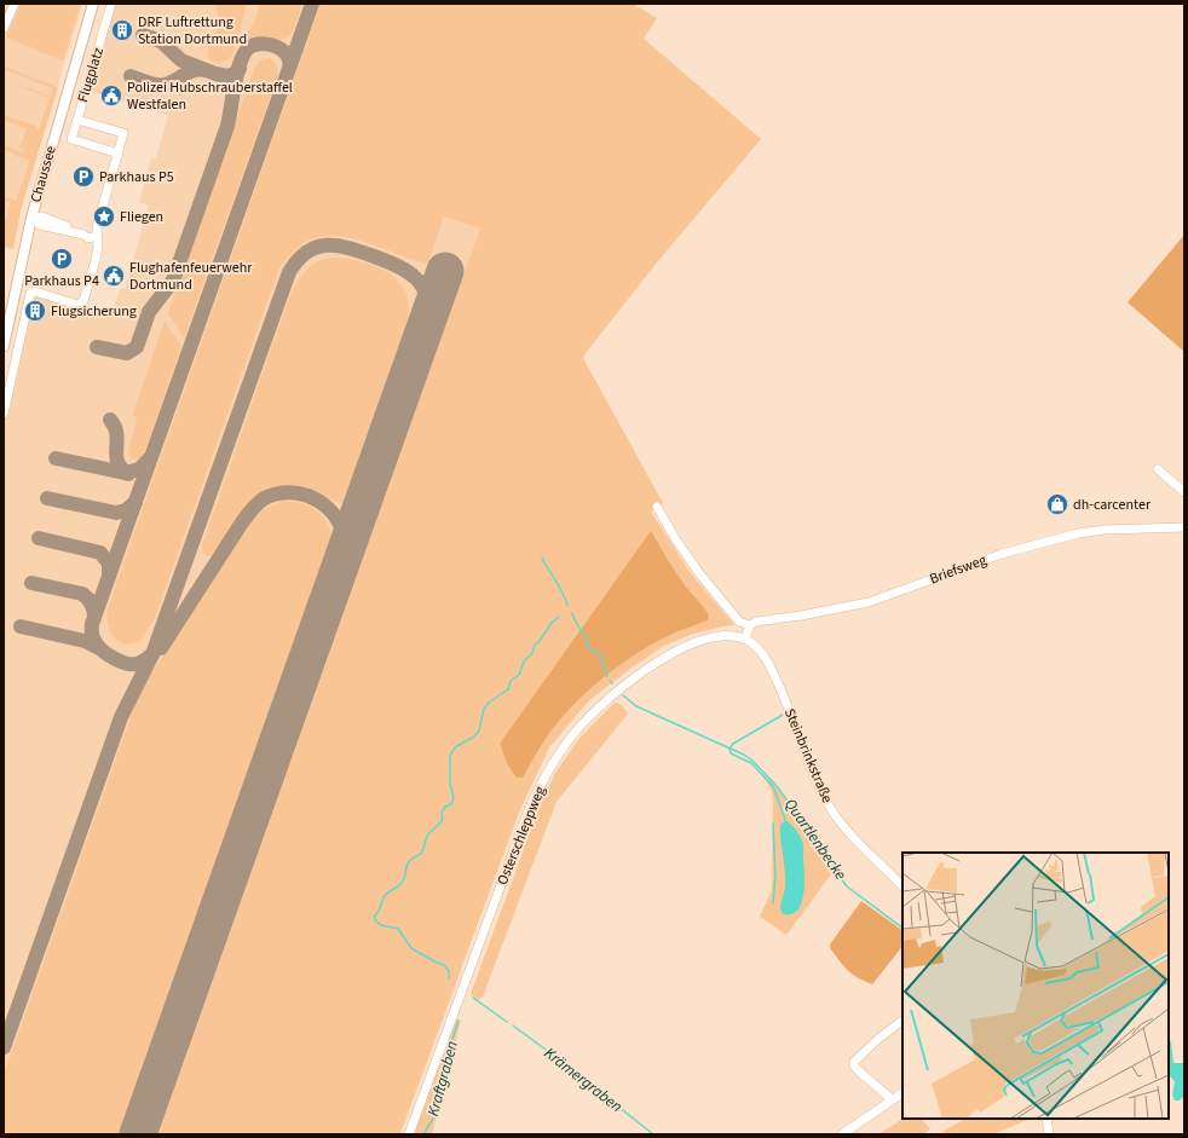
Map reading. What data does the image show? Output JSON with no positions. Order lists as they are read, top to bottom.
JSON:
{
  "streets": {
    "main road": ["Chaussee"],
    "street": [
      "Flugplatz",
      "Briefsweg",
      "Steinbrinkstraße",
      "Osterschleppweg"
    ]
  },
  "crossings": [
    ["Steinbrinkstraße", "Osterschleppweg"]
  ],
  "water": ["Quartlenbecke", "Kraftgraben", "Krämergraben"],
  "places": {
    "building": ["DRF Luftrettung Station Dortmund", "Flugsicherung"],
    "public building": ["Polizei Hubschrauberstaffel Westfalen", "Flughafenfeuerwehr Dortmund"],
    "parking": ["Parkhaus P5", "Parkhaus P4"],
    "place": ["Fliegen"],
    "shop": ["dh-carcenter"]
  }
}
